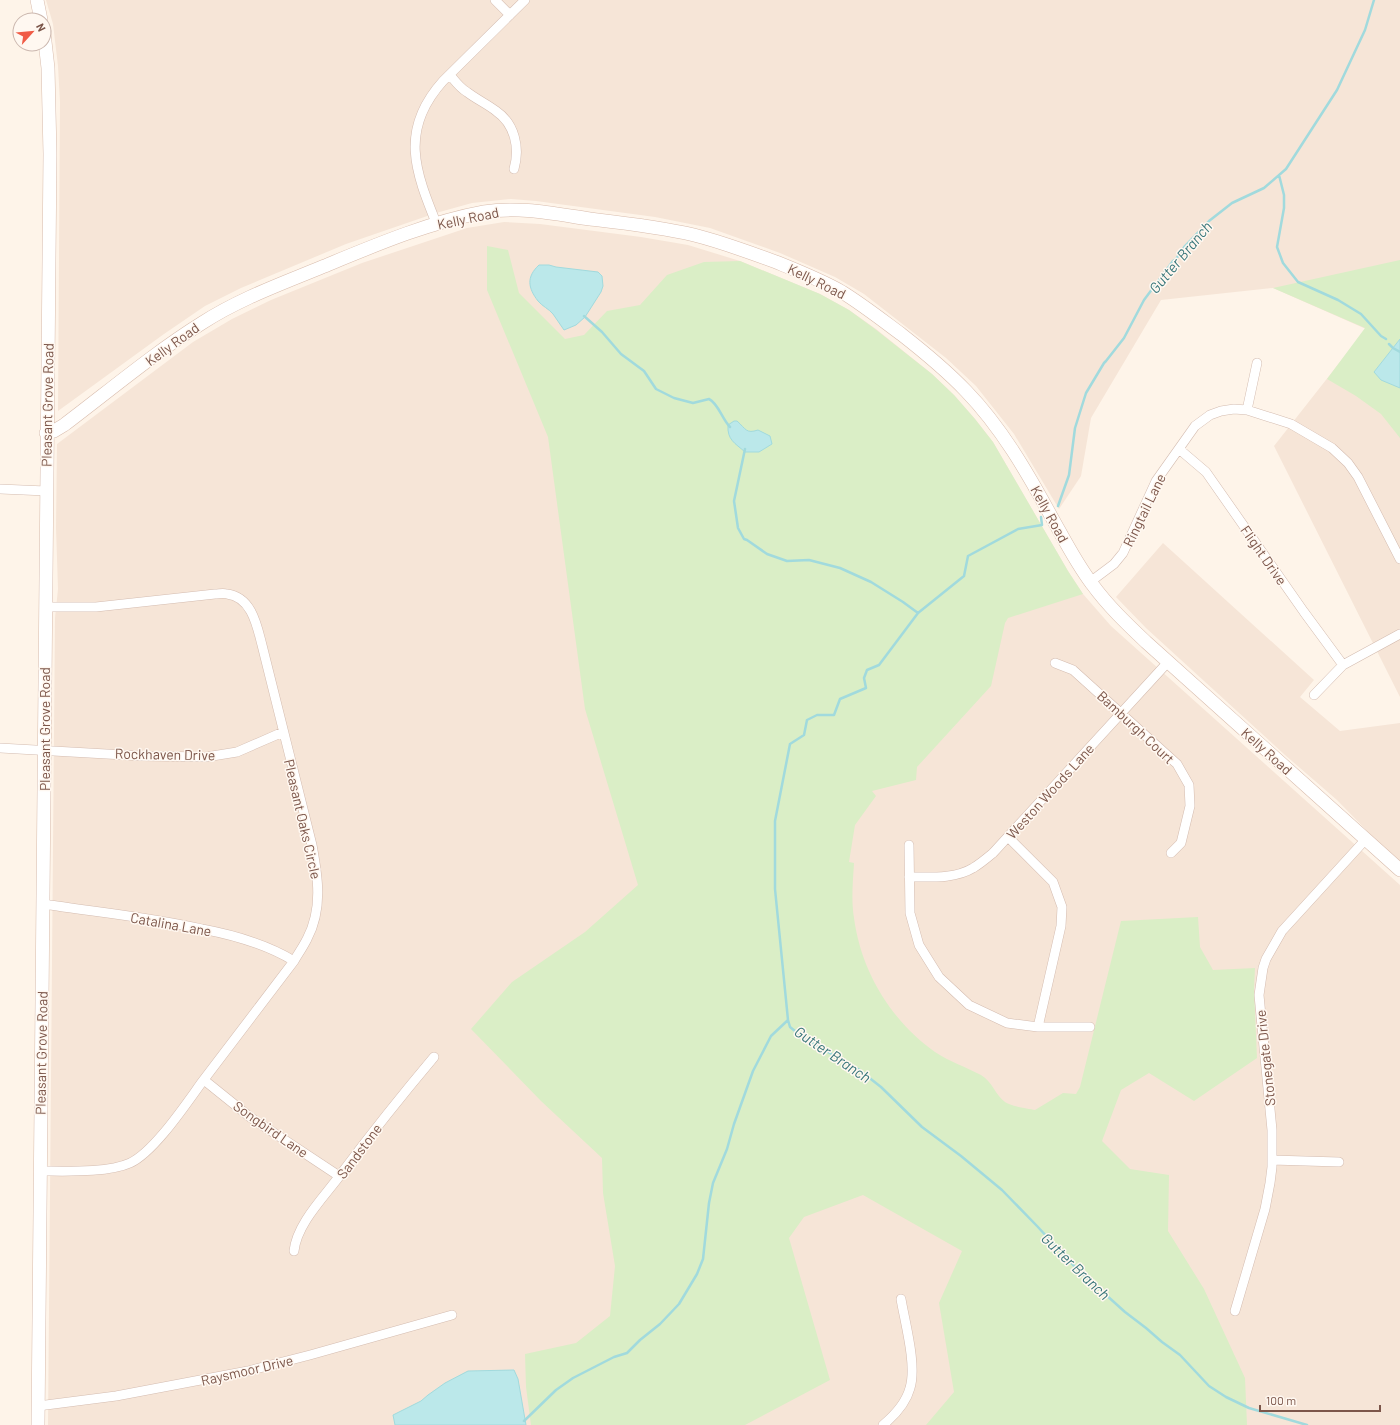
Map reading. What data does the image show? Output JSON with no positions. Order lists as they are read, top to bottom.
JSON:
{
  "streets": {
    "street": [
      "Kelly Road",
      "Pleasant Grove Road",
      "Ringtail Lane",
      "Flight Drive",
      "Bamburgh Court",
      "Rockhaven Drive",
      "Weston Woods Lane",
      "Pleasant Oaks Circle",
      "Catalina Lane",
      "Stonegate Drive",
      "Songbird Lane",
      "Sandstone",
      "Raysmoor Drive"
    ]
  },
  "crossings": [
    ["Kelly Road", "Pleasant Grove Road"],
    ["Kelly Road", "Ringtail Lane"],
    ["Kelly Road", "Weston Woods Lane"],
    ["Kelly Road", "Stonegate Drive"],
    ["Pleasant Grove Road", "Rockhaven Drive"],
    ["Pleasant Grove Road", "Pleasant Oaks Circle"],
    ["Pleasant Grove Road", "Catalina Lane"],
    ["Pleasant Grove Road", "Raysmoor Drive"],
    ["Ringtail Lane", "Flight Drive"],
    ["Bamburgh Court", "Weston Woods Lane"],
    ["Rockhaven Drive", "Pleasant Oaks Circle"],
    ["Pleasant Oaks Circle", "Catalina Lane"],
    ["Pleasant Oaks Circle", "Songbird Lane"],
    ["Songbird Lane", "Sandstone"]
  ],
  "water": ["Gutter Branch"],
  "scale_bar": "100 m",
  "north": "top right"
}
